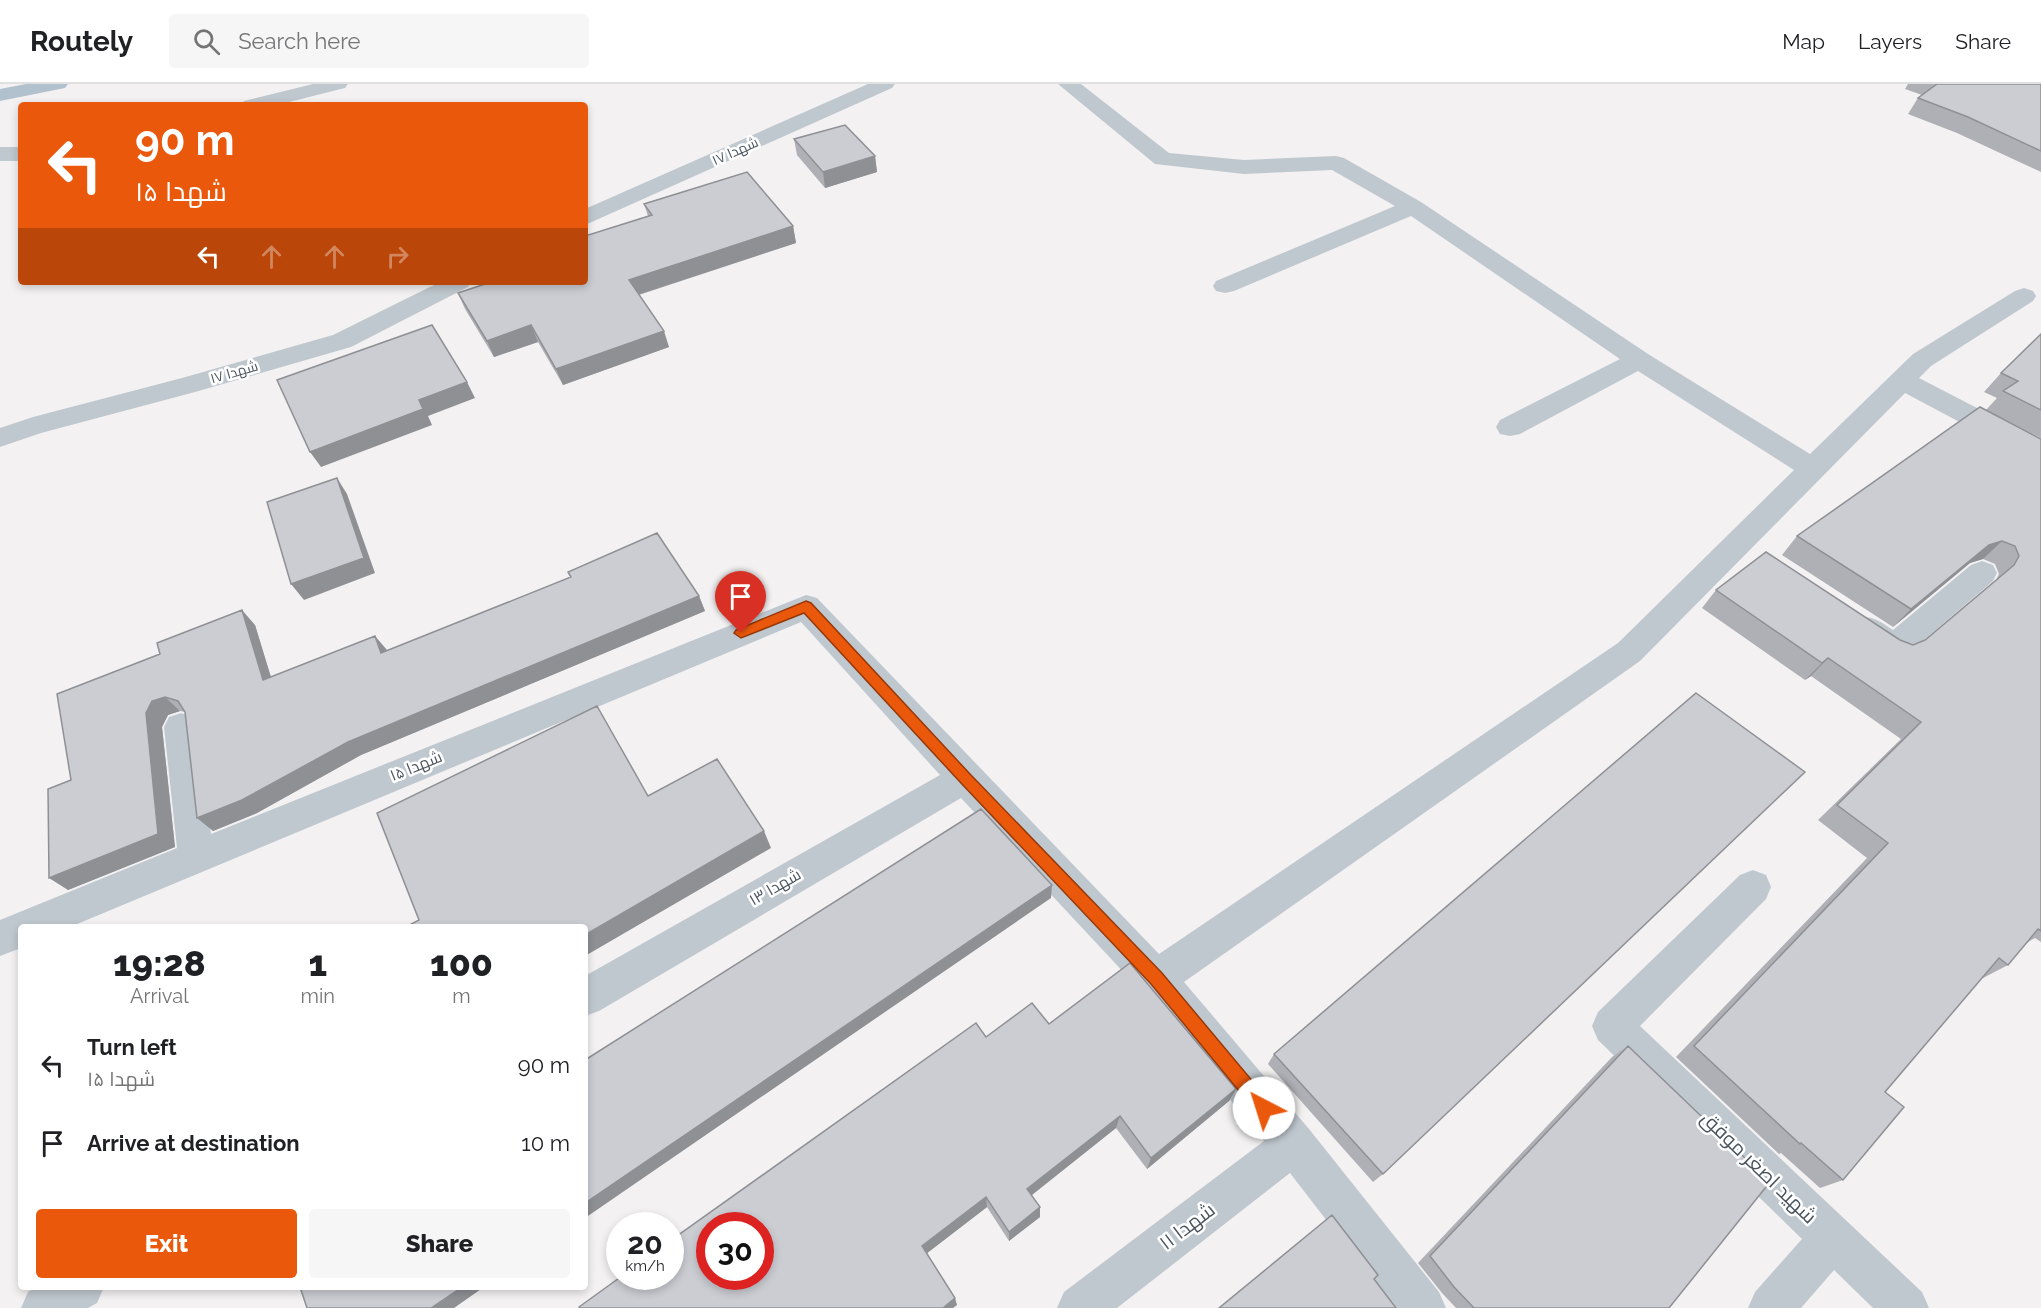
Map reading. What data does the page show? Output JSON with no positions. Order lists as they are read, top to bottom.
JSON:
{
  "streets": {
    "street": [
      "شهدا ۱۷",
      "شهدا ۱۵",
      "شهدا ۱۳",
      "شهید اصغر موفق",
      "شهدا ۱۱"
    ]
  },
  "crossings": [
    ["شهدا ۱۵", "شهدا ۱۳"]
  ],
  "page": {
    "header": "Routely",
    "search": "Search here",
    "nav": ["Map", "Layers", "Share"],
    "turn": ["90 m", "شهدا ۱۵"],
    "eta": [
      "19:28",
      "Arrival",
      "1",
      "min",
      "100",
      "m"
    ],
    "list": [
      {
        "name": "Turn left",
        "note": "شهدا ۱۵",
        "value": "90 m"
      },
      {
        "name": "Arrive at destination",
        "value": "10 m"
      }
    ],
    "buttons": ["Exit", "Share"],
    "speed": "20 km/h",
    "limit": "30"
  }
}
